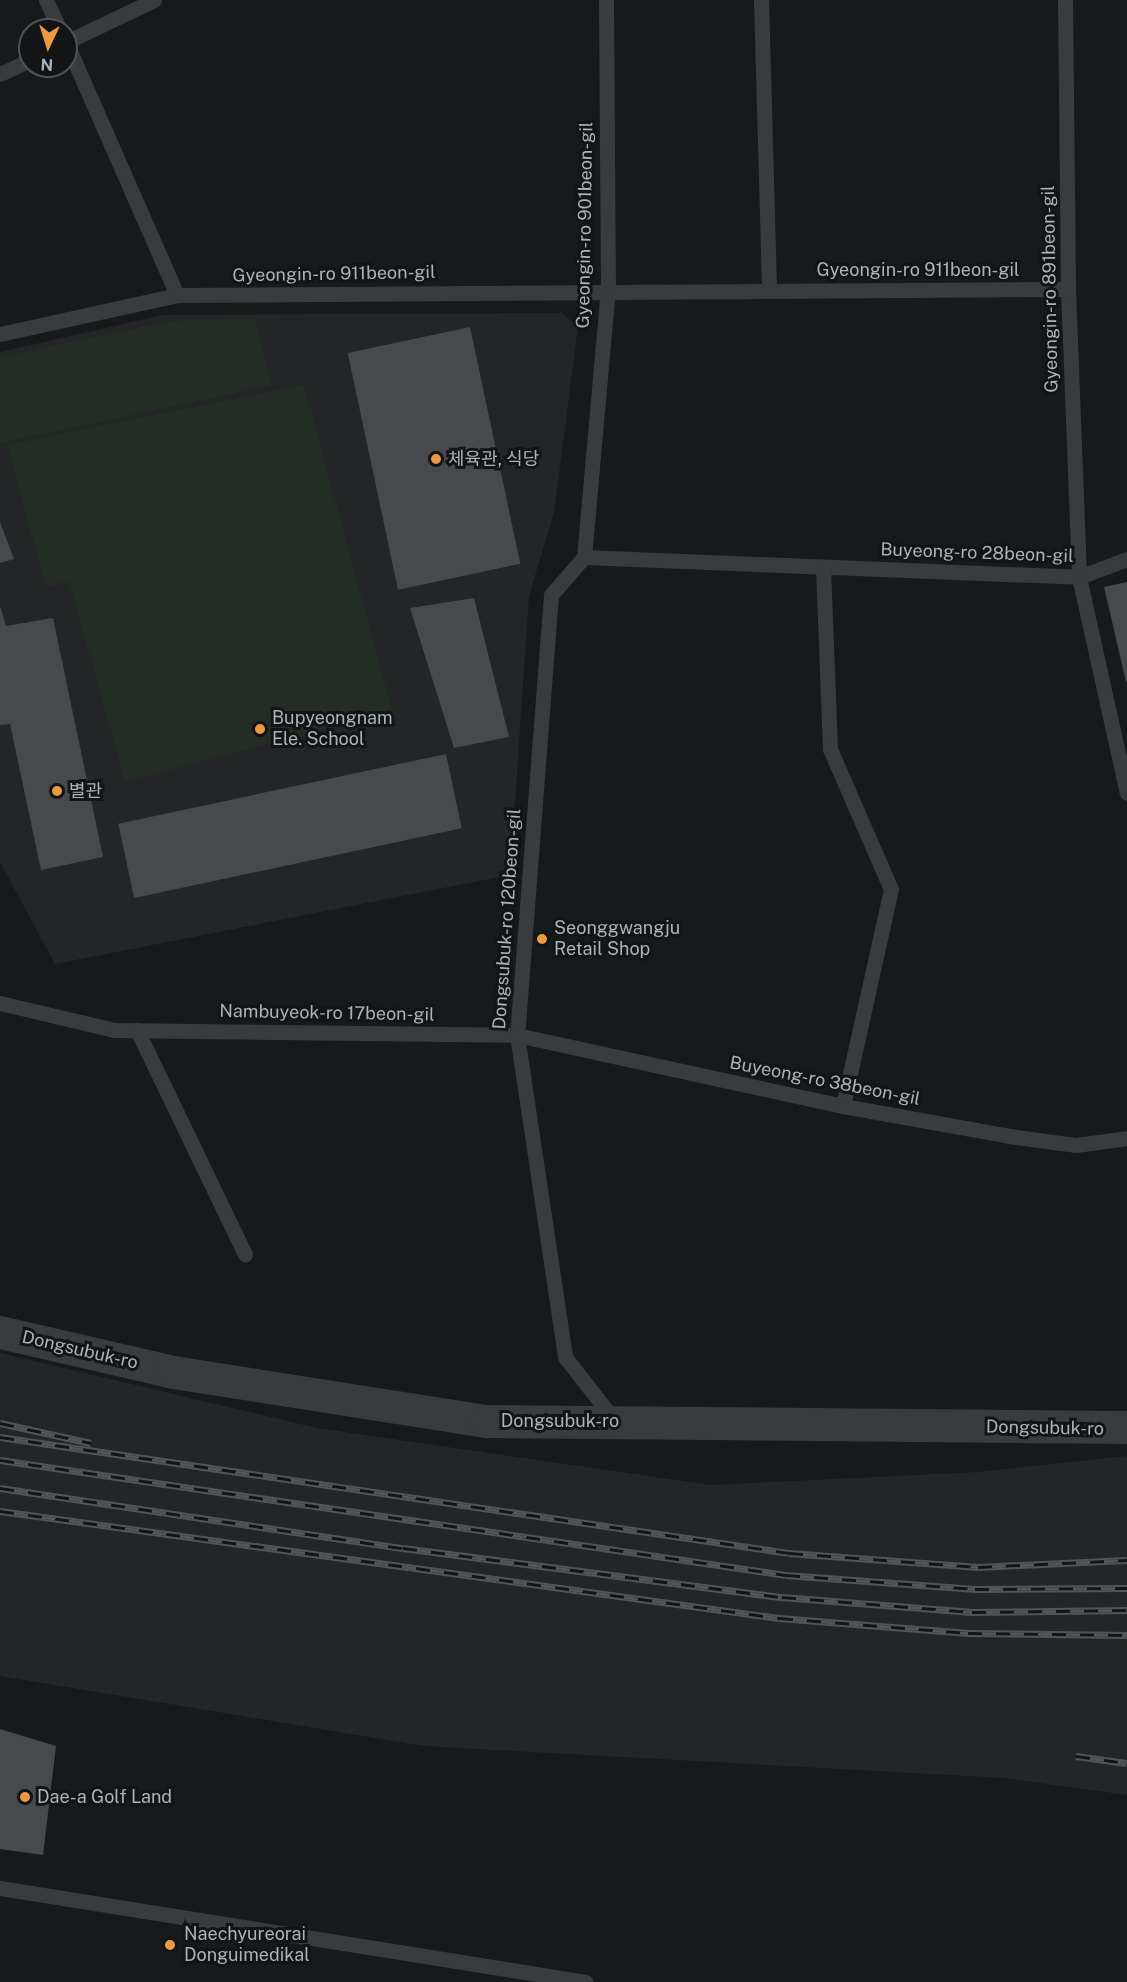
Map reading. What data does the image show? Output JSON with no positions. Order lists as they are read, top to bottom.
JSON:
{
  "streets": {
    "street": ["Dongsubuk-ro"],
    "lane": [
      "Gyeongin-ro 901beon-gil",
      "Gyeongin-ro 911beon-gil",
      "Gyeongin-ro 891beon-gil",
      "Buyeong-ro 28beon-gil",
      "Dongsubuk-ro 120beon-gil",
      "Nambuyeok-ro 17beon-gil",
      "Buyeong-ro 38beon-gil"
    ]
  },
  "crossings": [
    ["Gyeongin-ro 901beon-gil", "Gyeongin-ro 911beon-gil"],
    ["Gyeongin-ro 901beon-gil", "Buyeong-ro 28beon-gil"],
    ["Gyeongin-ro 901beon-gil", "Dongsubuk-ro 120beon-gil"],
    ["Gyeongin-ro 911beon-gil", "Gyeongin-ro 891beon-gil"],
    ["Gyeongin-ro 891beon-gil", "Buyeong-ro 28beon-gil"],
    ["Buyeong-ro 28beon-gil", "Dongsubuk-ro 120beon-gil"],
    ["Dongsubuk-ro 120beon-gil", "Nambuyeok-ro 17beon-gil"],
    ["Dongsubuk-ro 120beon-gil", "Buyeong-ro 38beon-gil"],
    ["Dongsubuk-ro 120beon-gil", "Dongsubuk-ro"],
    ["Nambuyeok-ro 17beon-gil", "Buyeong-ro 38beon-gil"]
  ],
  "places": [
    "체육관, 식당",
    "Bupyeongnam Ele. School",
    "별관",
    "Seonggwangju Retail Shop",
    "Dae-a Golf Land",
    "Naechyureorai Donguimedikal"
  ],
  "north": "bottom"
}
